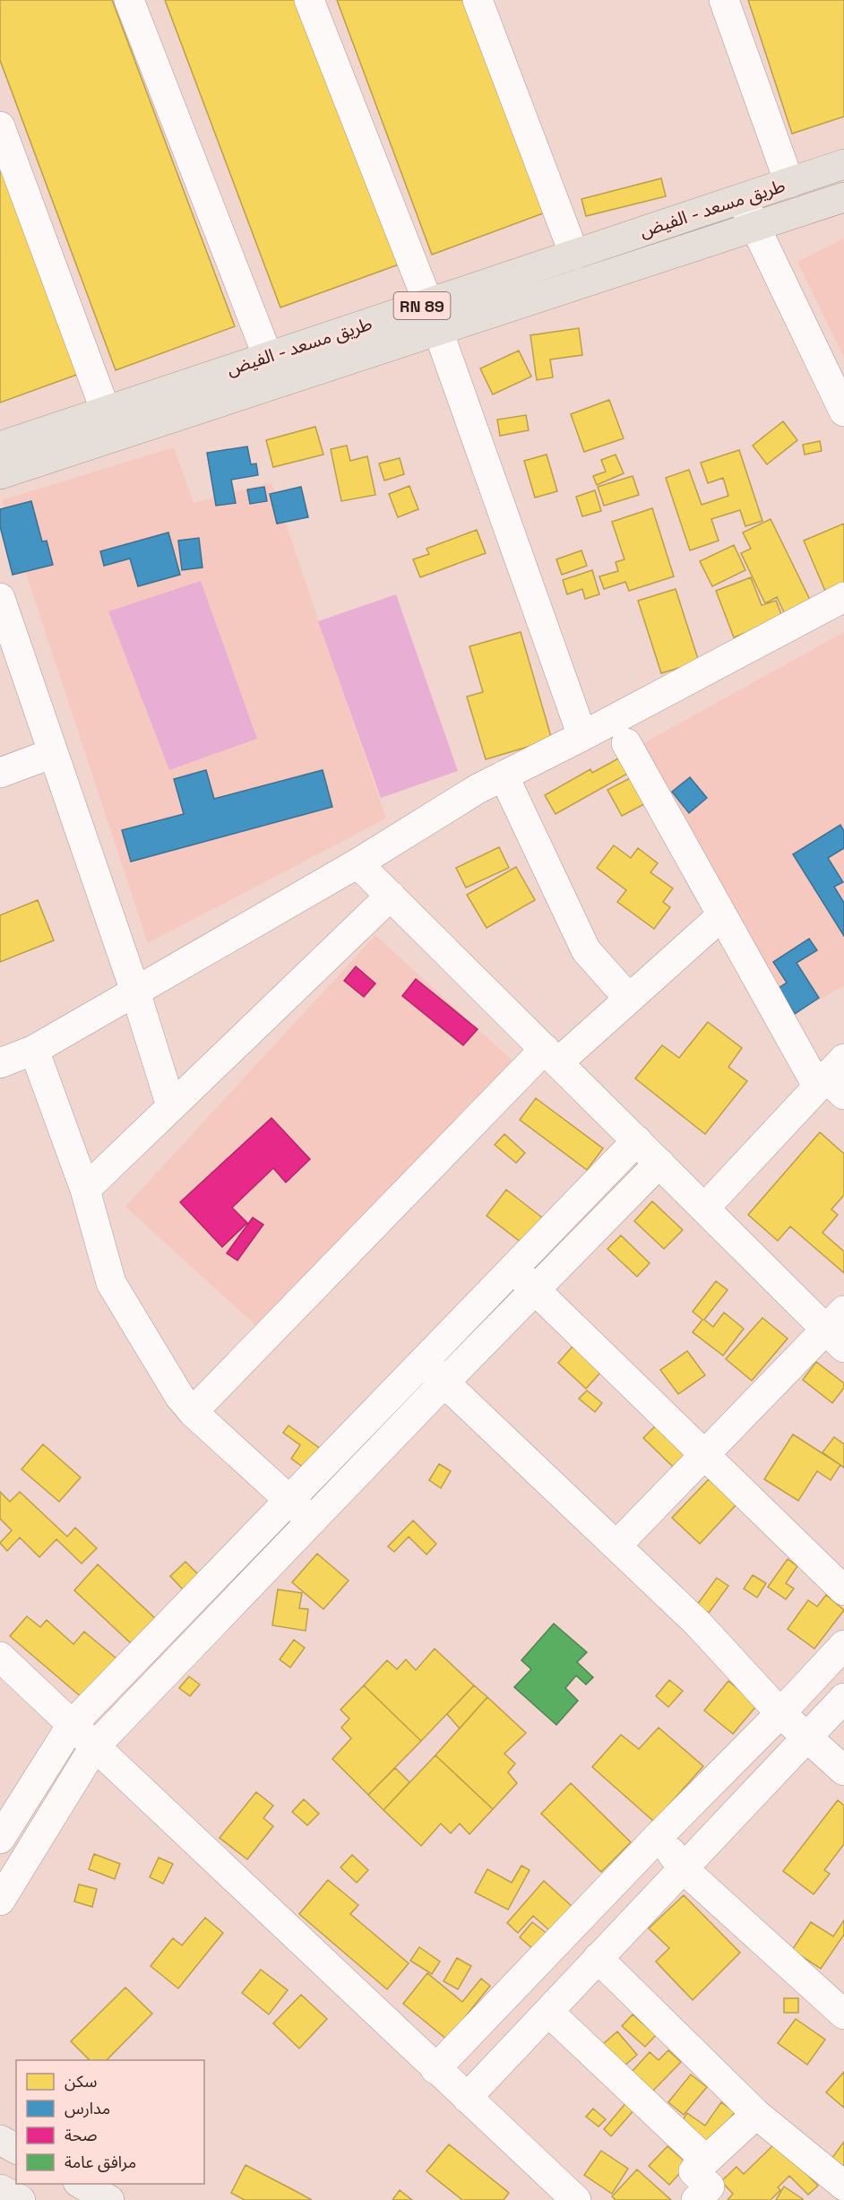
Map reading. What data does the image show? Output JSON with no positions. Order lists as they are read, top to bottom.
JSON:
{
  "streets": {
    "main road": ["طريق مسعد - الفيض", "RN 89"]
  },
  "legend": [
    "سكن",
    "مدارس",
    "صحة",
    "مرافق عامة"
  ]
}
